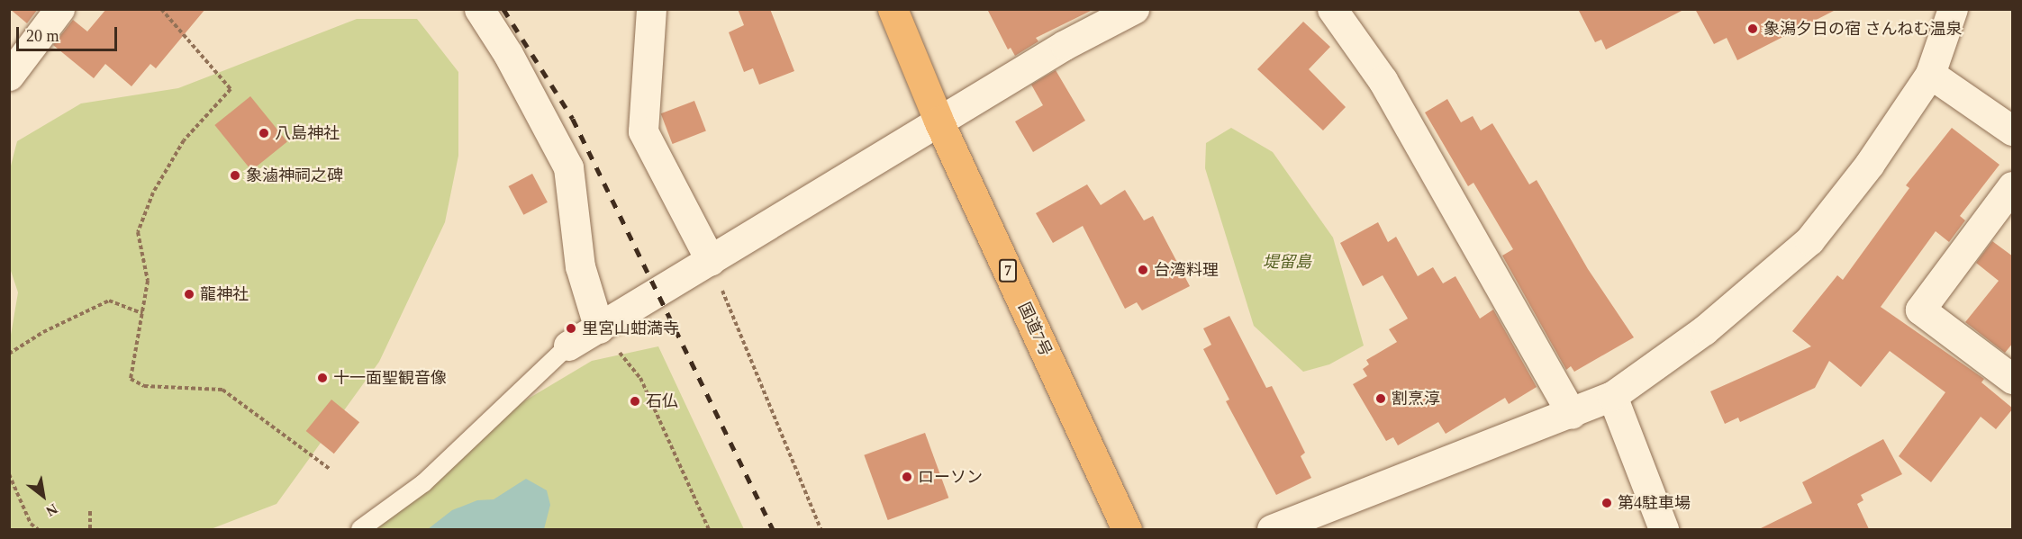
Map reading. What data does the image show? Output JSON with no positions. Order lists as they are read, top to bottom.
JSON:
{
  "streets": {
    "highway": ["7", "国道7号"]
  },
  "parks": ["堤留島"],
  "places": [
    "象潟夕日の宿 さんねむ温泉",
    "八島神社",
    "象滷神祠之碑",
    "台湾料理",
    "龍神社",
    "里宮山蚶満寺",
    "十一面聖観音像",
    "割烹淳",
    "石仏",
    "ローソン",
    "第4駐車場"
  ],
  "scale_bar": "20 m",
  "north": "bottom right"
}
